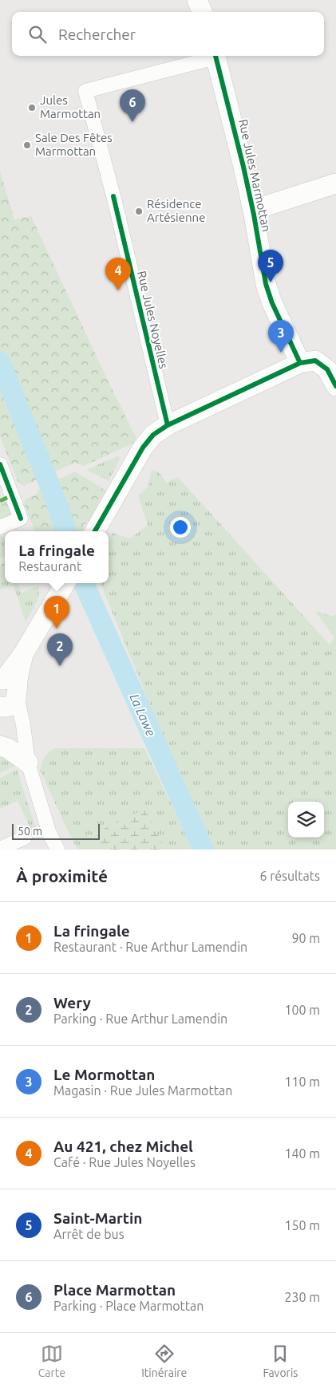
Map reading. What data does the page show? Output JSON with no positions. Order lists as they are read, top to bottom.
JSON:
{
  "streets": {
    "street": ["Rue Jules Marmottan", "Rue Jules Noyelles"]
  },
  "water": ["La Lawe"],
  "places": ["Jules Marmottan", "Sale Des Fêtes Marmottan", "Résidence Artésienne"],
  "scale_bar": "50 m",
  "page": {
    "search": "Rechercher",
    "pins": [
      "6",
      "5",
      "4",
      "3",
      "1",
      "2"
    ],
    "popup": ["La fringale", "Restaurant"],
    "scale": "50 m",
    "heading": ["À proximité", "6 résultats"],
    "list": [
      {
        "mark": "1",
        "name": "La fringale",
        "note": "Restaurant · Rue Arthur Lamendin",
        "value": "90 m"
      },
      {
        "mark": "2",
        "name": "Wery",
        "note": "Parking · Rue Arthur Lamendin",
        "value": "100 m"
      },
      {
        "mark": "3",
        "name": "Le Mormottan",
        "note": "Magasin · Rue Jules Marmottan",
        "value": "110 m"
      },
      {
        "mark": "4",
        "name": "Au 421, chez Michel",
        "note": "Café · Rue Jules Noyelles",
        "value": "140 m"
      },
      {
        "mark": "5",
        "name": "Saint-Martin",
        "note": "Arrêt de bus",
        "value": "150 m"
      },
      {
        "mark": "6",
        "name": "Place Marmottan",
        "note": "Parking · Place Marmottan",
        "value": "230 m"
      }
    ],
    "nav": ["Carte", "Itinéraire", "Favoris"]
  }
}
